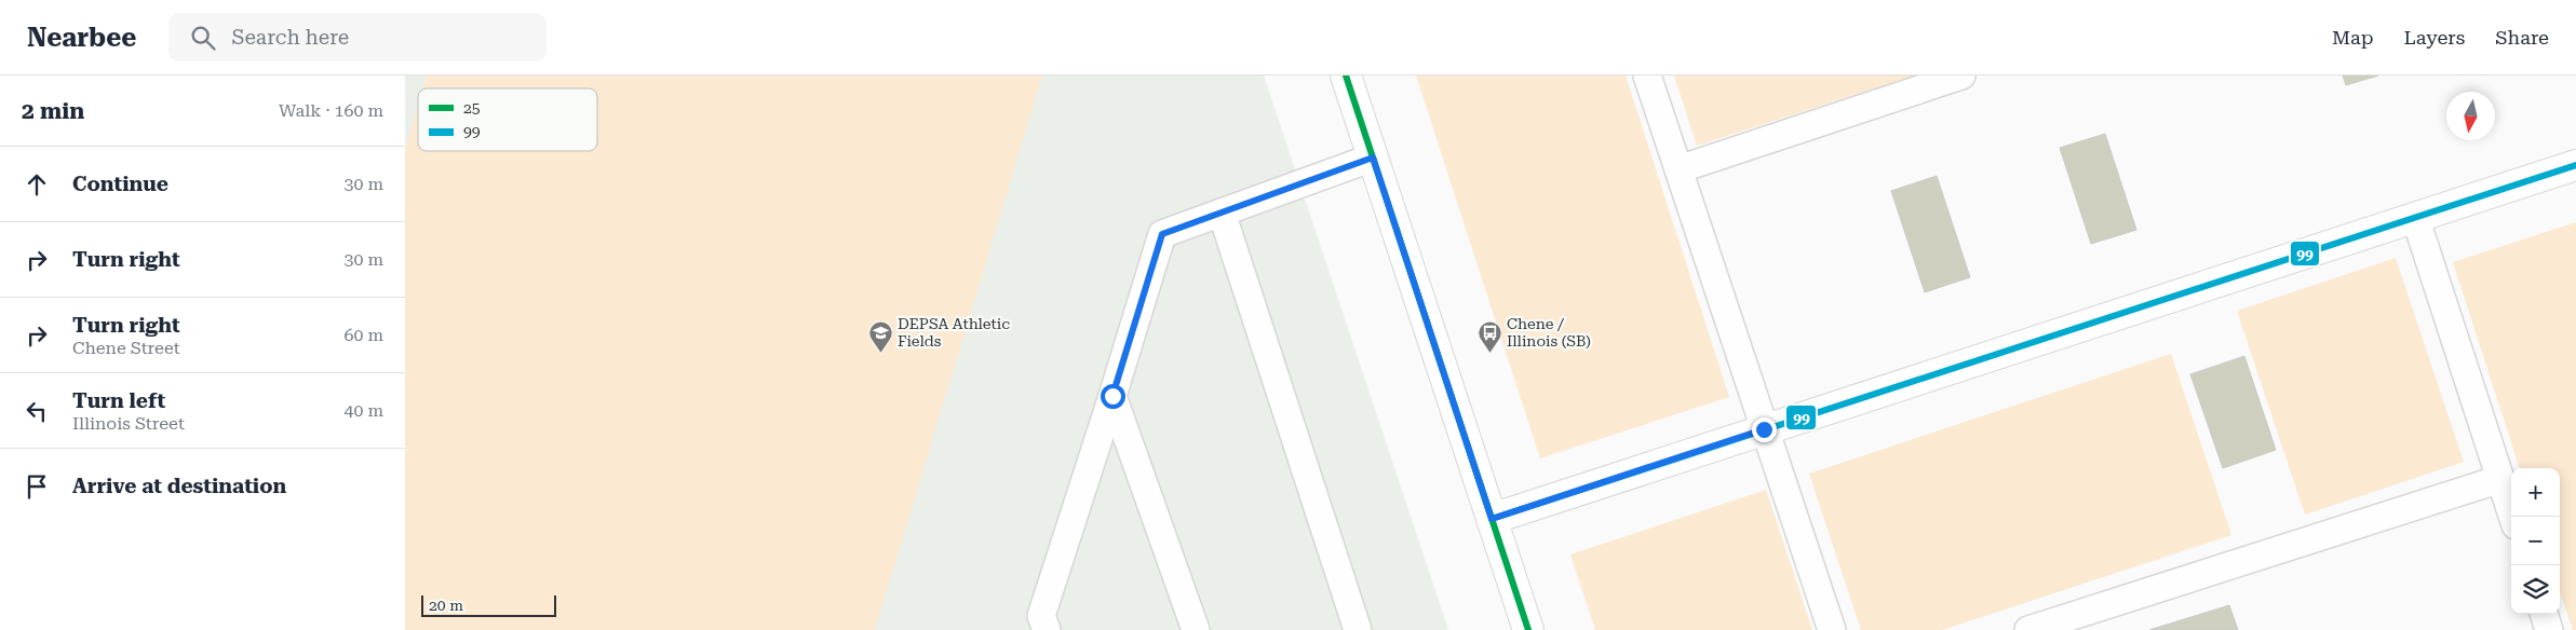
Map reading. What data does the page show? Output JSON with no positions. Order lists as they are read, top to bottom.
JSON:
{
  "places": {
    "school or university": ["DEPSA Athletic Fields"],
    "bus stop": ["Chene / Illinois (SB)"]
  },
  "lines": ["transit line 25", "transit line 99"],
  "legend": ["25", "99"],
  "scale_bar": "20 m",
  "north": "bottom",
  "page": {
    "header": "Nearbee",
    "search": "Search here",
    "nav": ["Map", "Layers", "Share"],
    "heading": ["2 min", "Walk · 160 m"],
    "list": [
      ["Continue", "30 m"],
      ["Turn right", "30 m"],
      ["Turn right", "Chene Street", "60 m"],
      ["Turn left", "Illinois Street", "40 m"],
      "Arrive at destination"
    ],
    "map_buttons": ["+", "−"],
    "scale": "20 m"
  }
}
